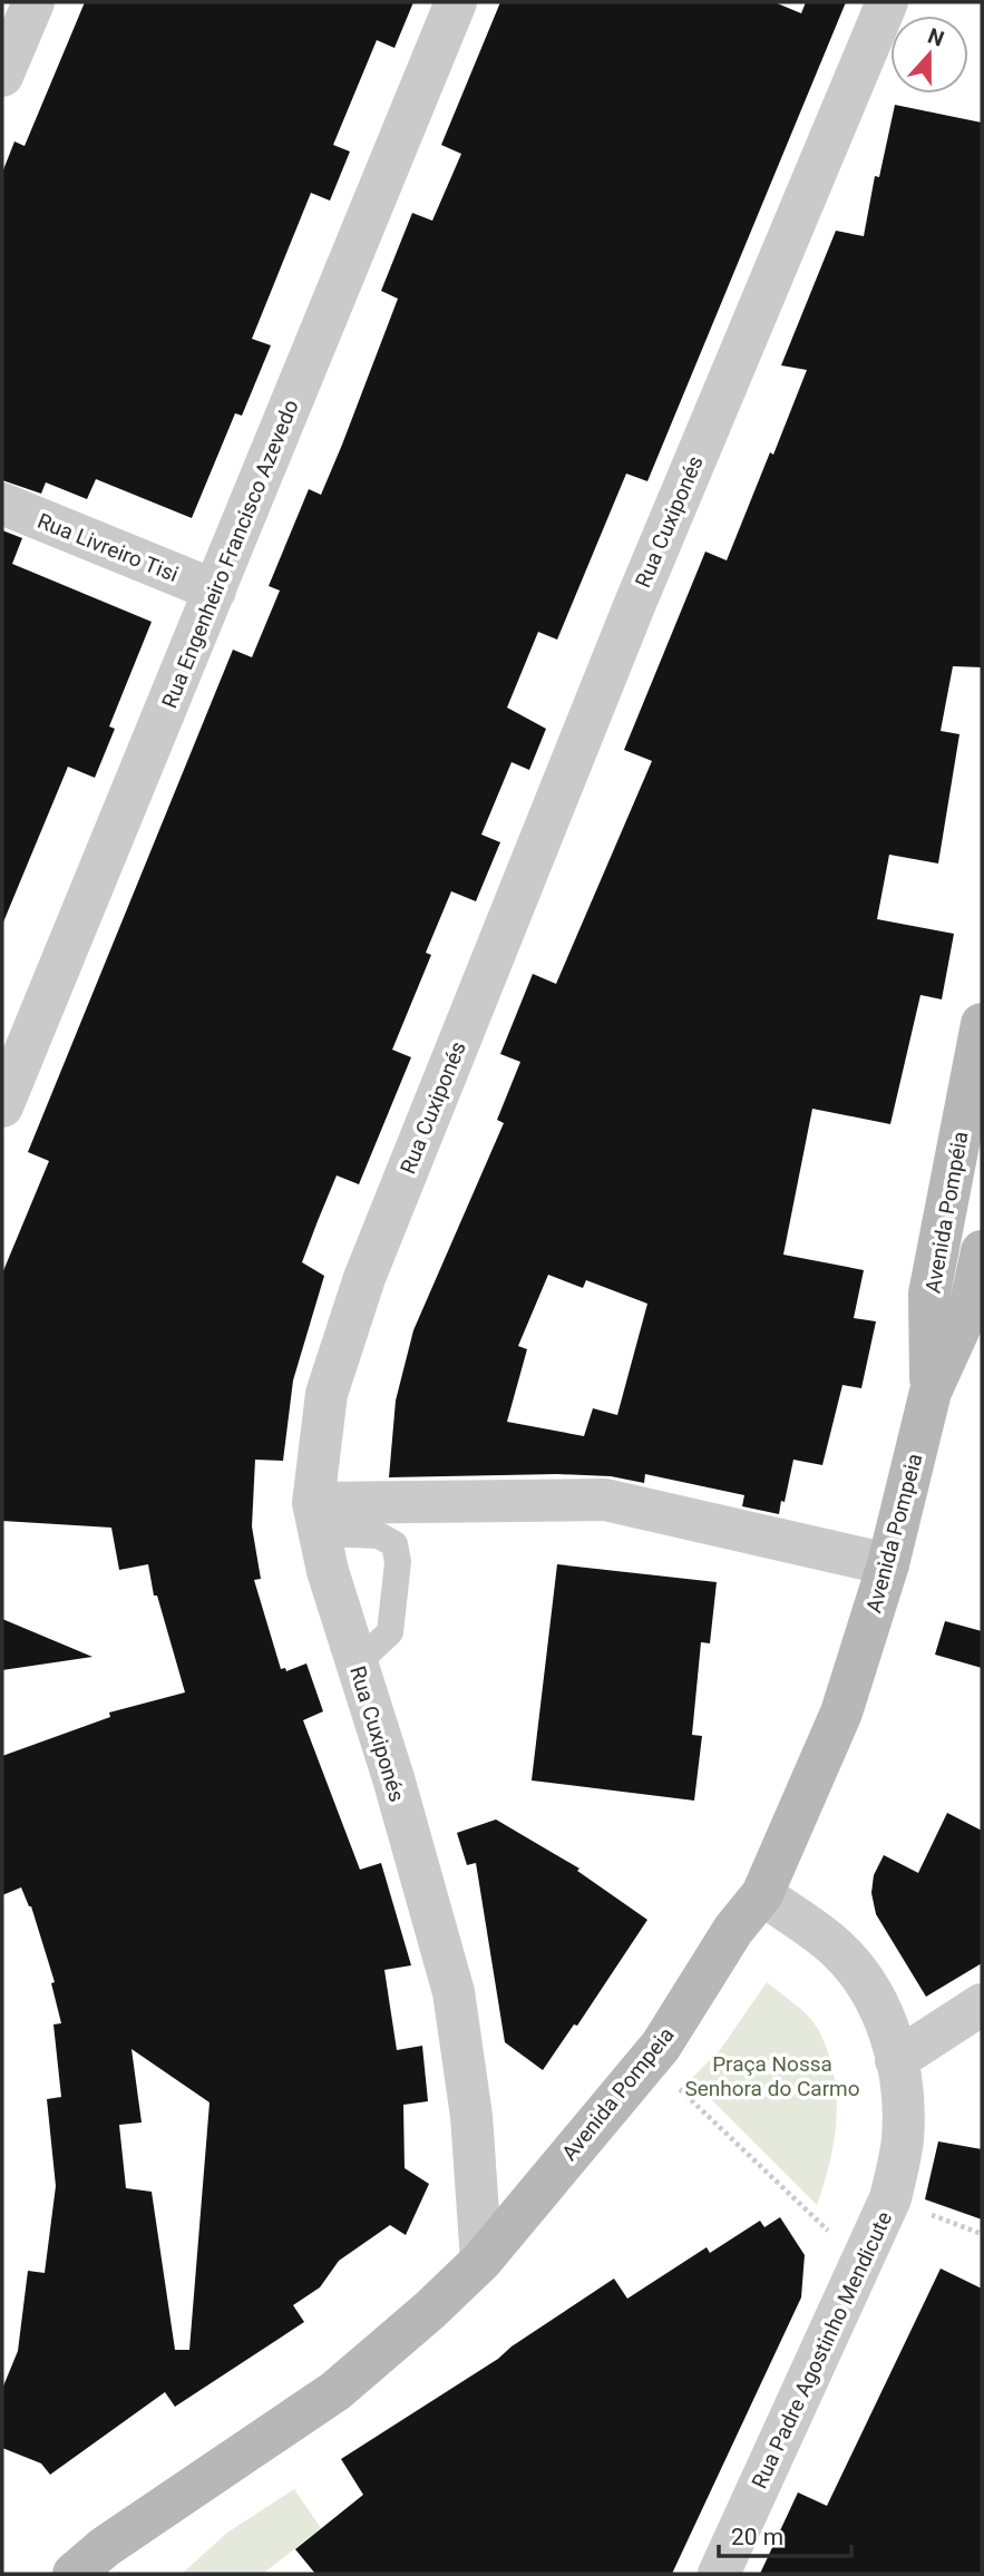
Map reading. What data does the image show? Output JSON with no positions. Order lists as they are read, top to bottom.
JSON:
{
  "streets": {
    "main road": ["Avenida Pompéia", "Avenida Pompeia"],
    "street": [
      "Rua Cuxiponés",
      "Rua Livreiro Tisi",
      "Rua Engenheiro Francisco Azevedo",
      "Rua Padre Agostinho Mendicute"
    ]
  },
  "crossings": [
    ["Rua Cuxiponés", "Avenida Pompeia"],
    ["Rua Livreiro Tisi", "Rua Engenheiro Francisco Azevedo"],
    ["Avenida Pompéia", "Avenida Pompeia"],
    ["Avenida Pompeia", "Rua Padre Agostinho Mendicute"]
  ],
  "parks": ["Praça Nossa Senhora do Carmo"],
  "scale_bar": "20 m",
  "north": "top"
}
